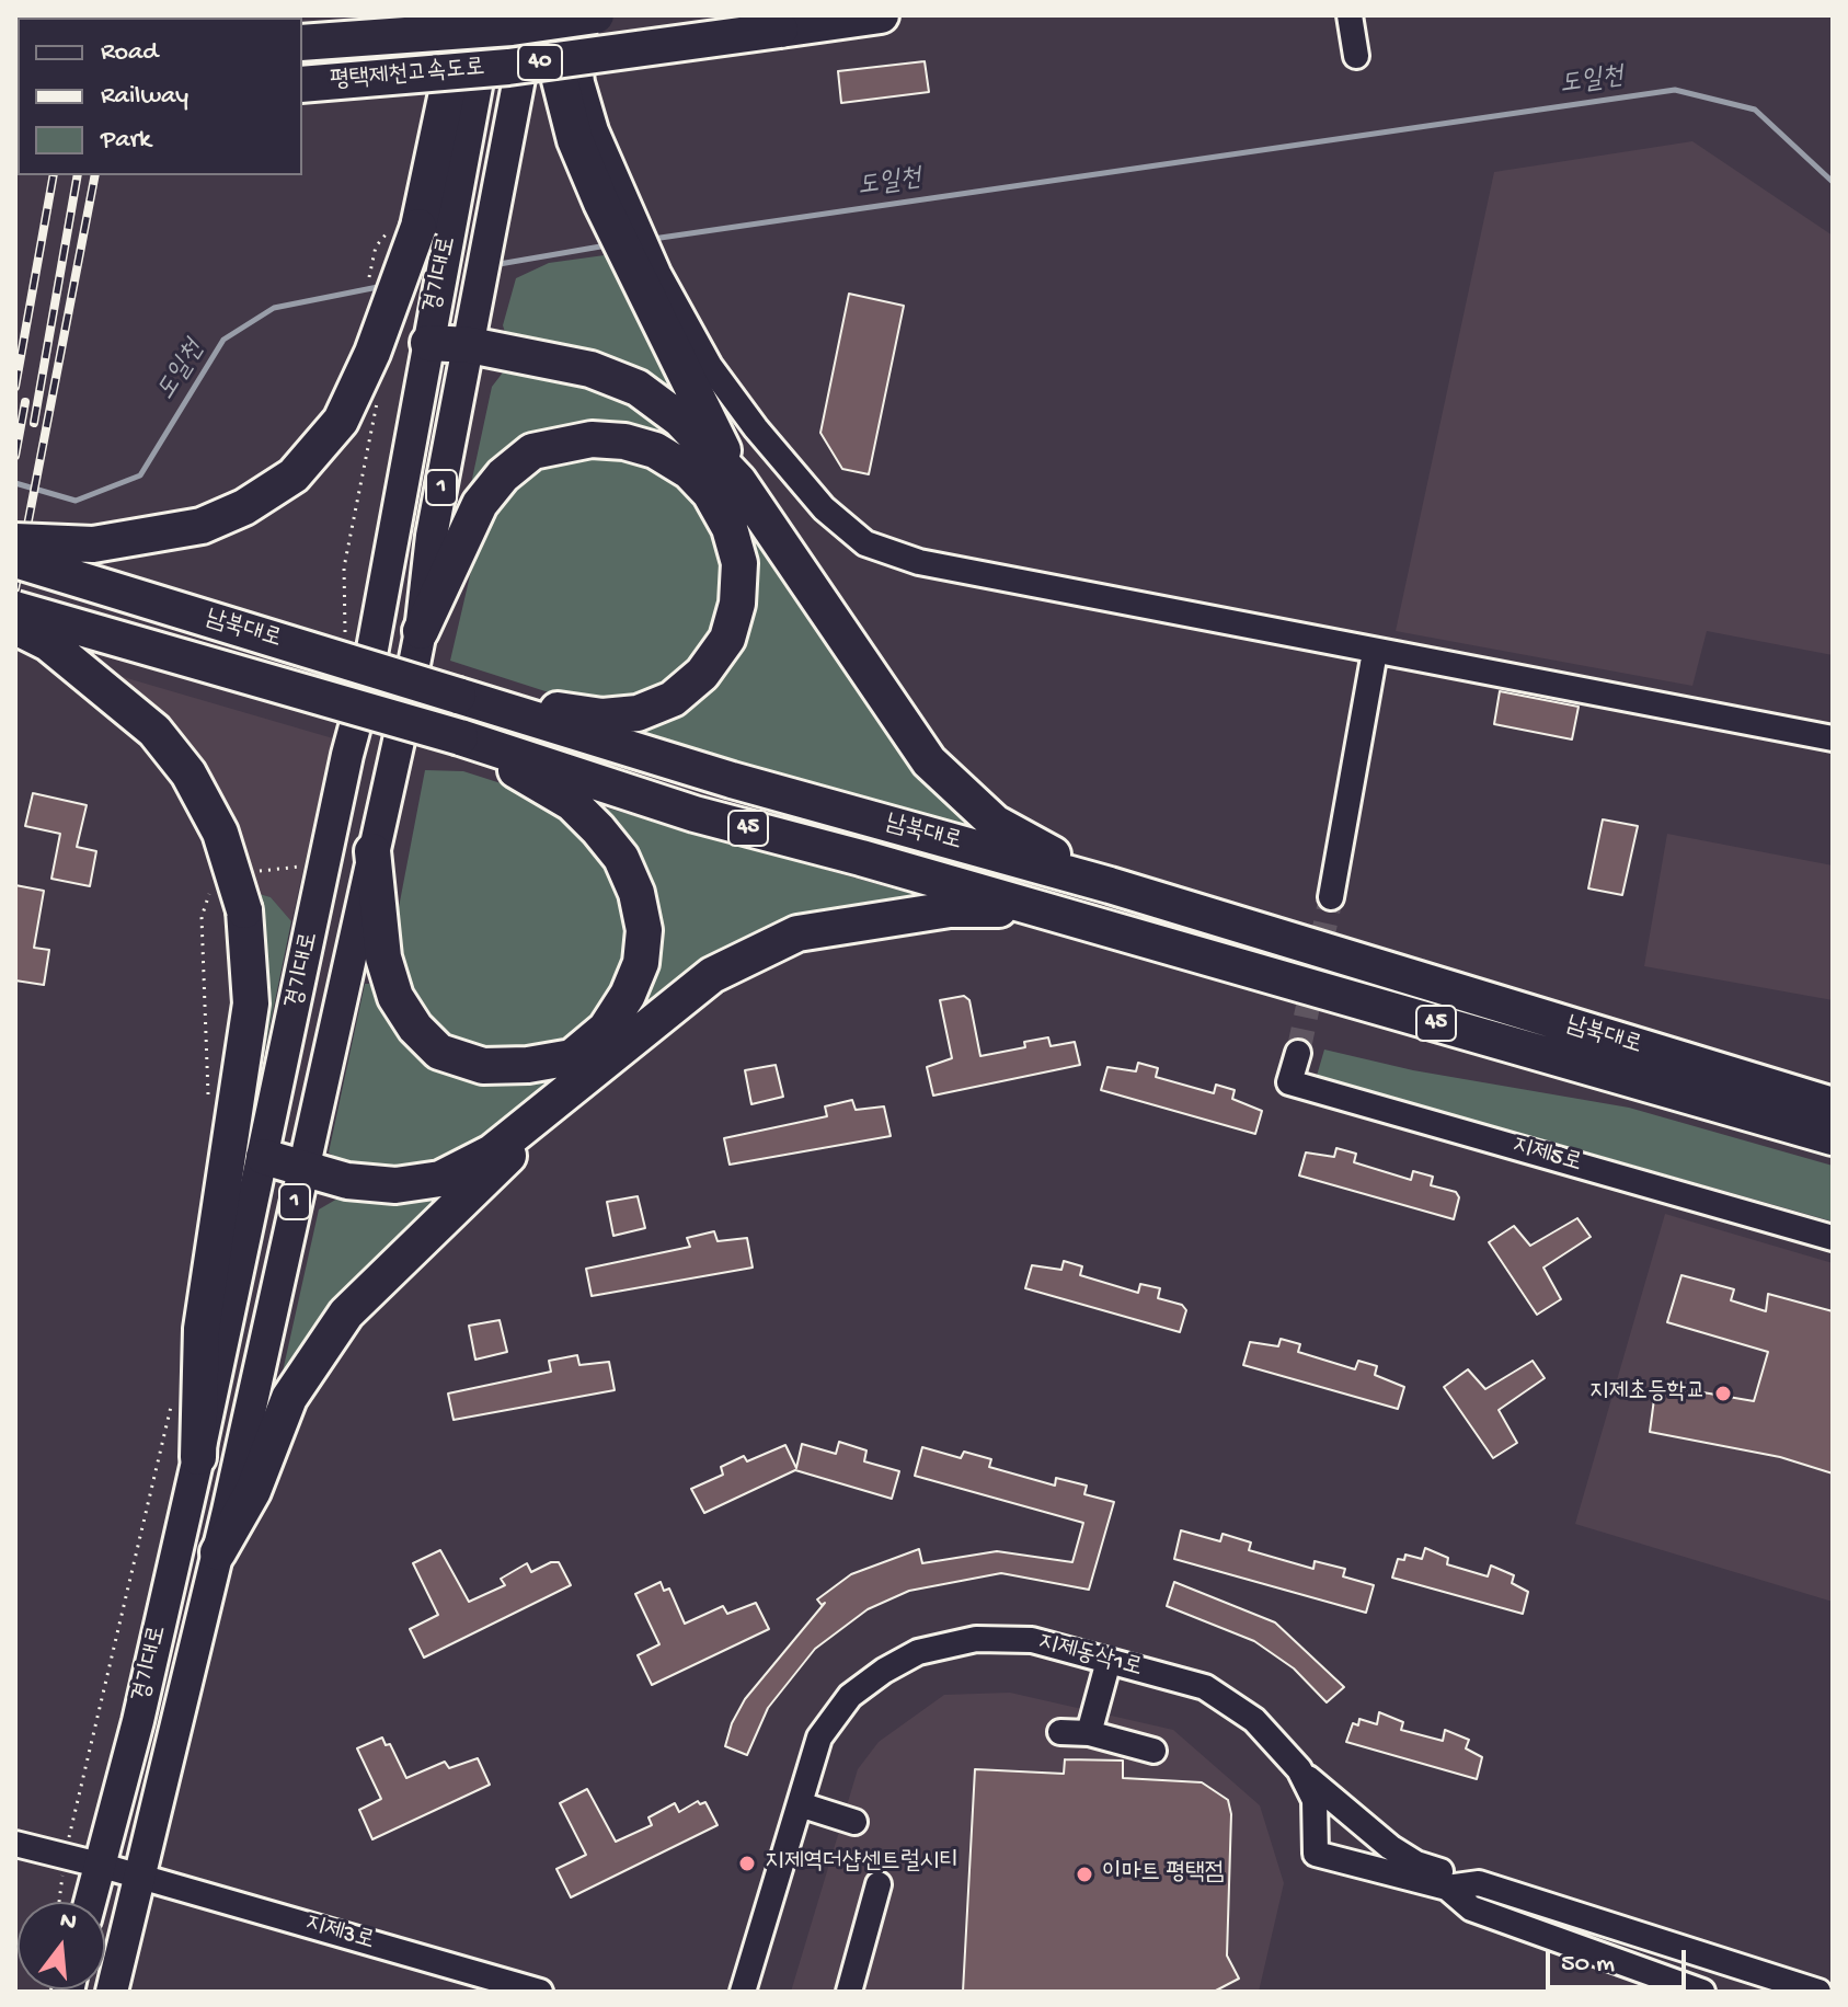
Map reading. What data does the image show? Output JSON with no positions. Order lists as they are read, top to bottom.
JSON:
{
  "streets": {
    "highway": [
      "40",
      "평택제천고속도로",
      "남북대로",
      "45"
    ],
    "main road": ["경기대로", "1"],
    "street": ["지제5로", "지제동삭1로", "지제3로"]
  },
  "crossings": [
    ["경기대로", "지제3로"]
  ],
  "water": ["도일천"],
  "places": ["지제초등학교", "지제역더샵센트럴시티", "이마트 평택점"],
  "legend": ["Road", "Railway", "Park"],
  "scale_bar": "50 m",
  "north": "top"
}
